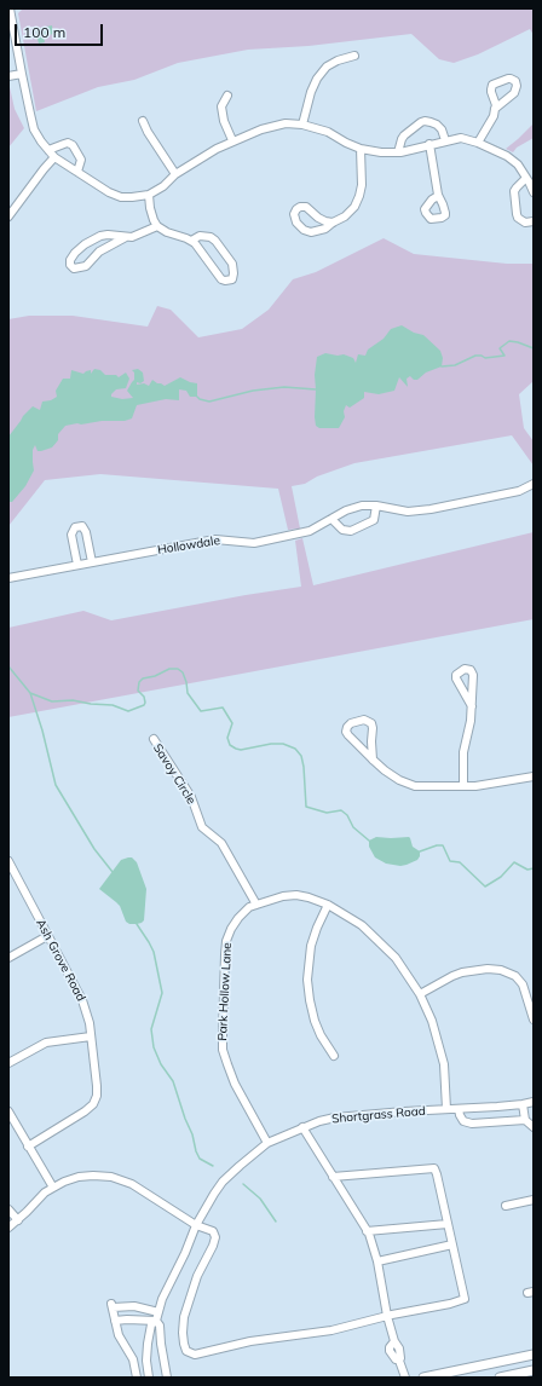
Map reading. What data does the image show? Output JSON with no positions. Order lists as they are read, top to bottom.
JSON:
{
  "streets": {
    "street": [
      "Hollowdale",
      "Savoy Circle",
      "Ash Grove Road",
      "Park Hollow Lane",
      "Shortgrass Road"
    ]
  },
  "crossings": [
    ["Savoy Circle", "Park Hollow Lane"],
    ["Park Hollow Lane", "Shortgrass Road"]
  ],
  "scale_bar": "100 m"
}
